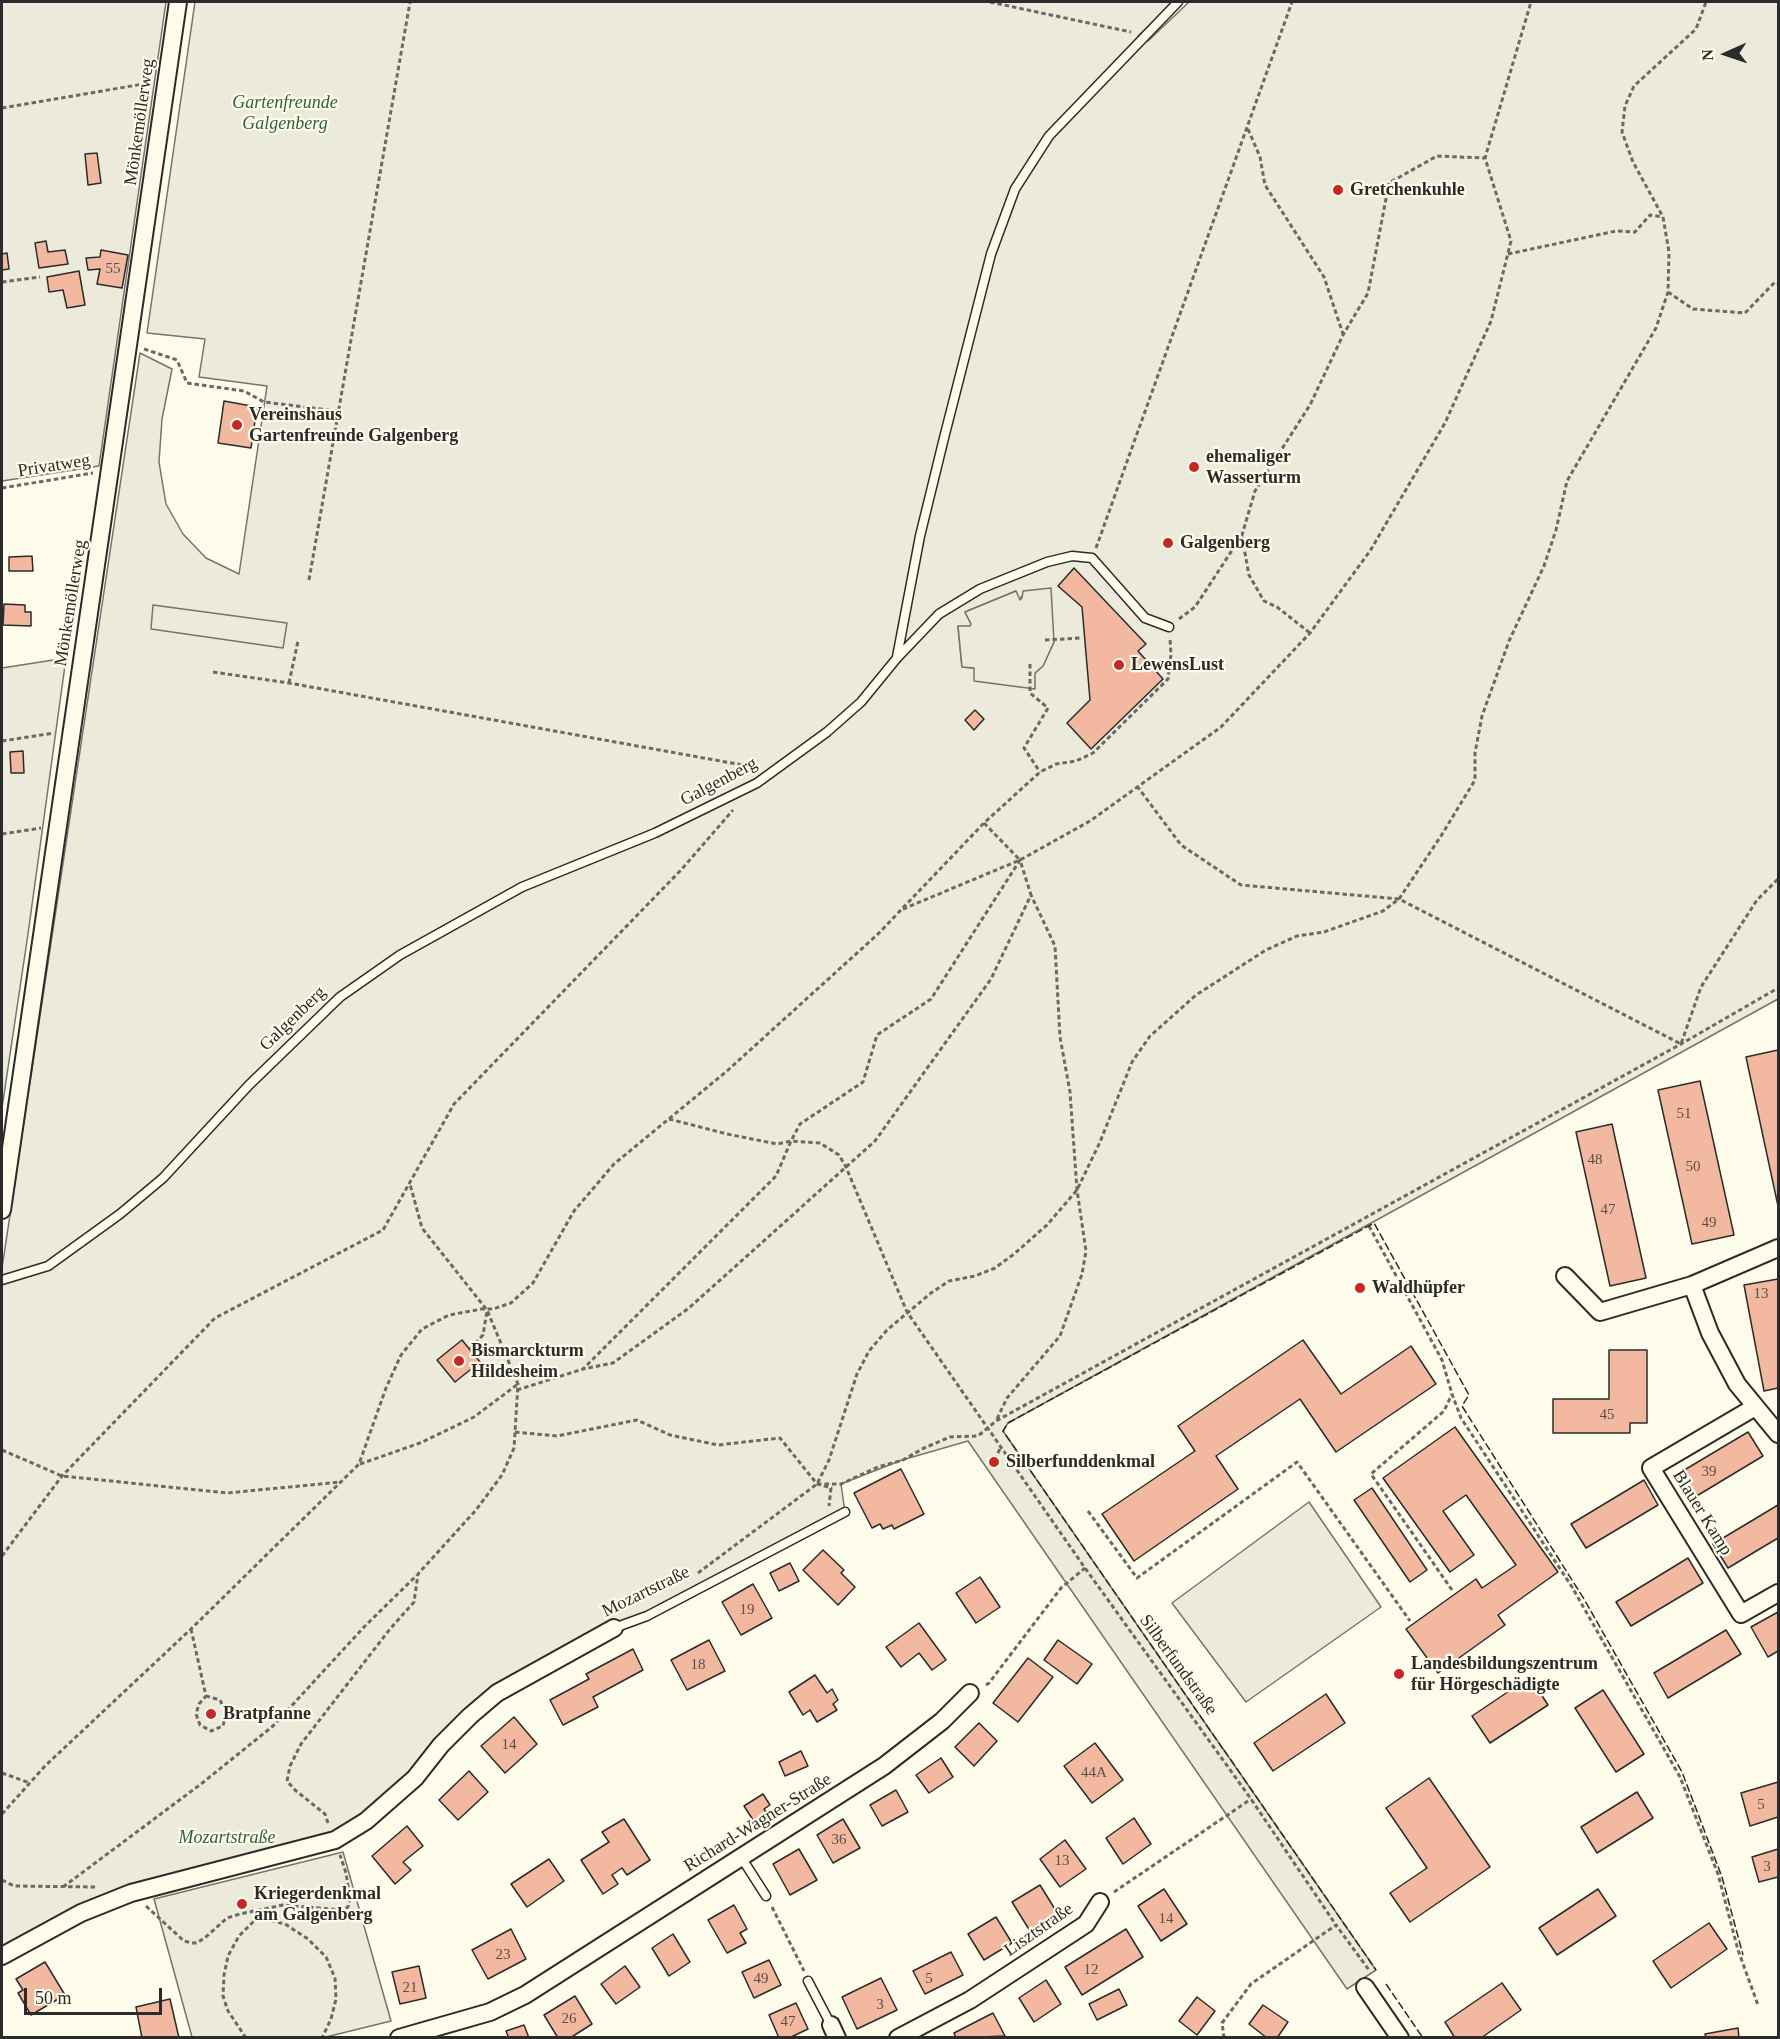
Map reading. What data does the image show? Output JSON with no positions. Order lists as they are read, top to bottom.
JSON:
{
  "streets": {
    "street": [
      "Mönkemöllerweg",
      "Blauer Kamp",
      "Mozartstraße",
      "Richard-Wagner-Straße",
      "Lisztstraße"
    ],
    "lane": ["Galgenberg"],
    "path": ["Privatweg", "Silberfundstraße"]
  },
  "crossings": [
    ["Mönkemöllerweg", "Privatweg"],
    ["Silberfundstraße", "Lisztstraße"]
  ],
  "parks": ["Gartenfreunde Galgenberg", "Mozartstraße"],
  "places": [
    "Gretchenkuhle",
    "Vereinshaus Gartenfreunde Galgenberg",
    "ehemaliger Wasserturm",
    "Galgenberg",
    "LewensLust",
    "Waldhüpfer",
    "Bismarckturm Hildesheim",
    "Silberfunddenkmal",
    "Landesbildungszentrum für Hörgeschädigte",
    "Bratpfanne",
    "Kriegerdenkmal am Galgenberg"
  ],
  "house_numbers": [
    "55",
    "51",
    "48",
    "50",
    "47",
    "49",
    "13",
    "45",
    "39",
    "19",
    "18",
    "14",
    "44A",
    "5",
    "36",
    "13",
    "3",
    "14",
    "23",
    "12",
    "49",
    "5",
    "21",
    "3",
    "26",
    "47"
  ],
  "scale_bar": "50 m",
  "north": "left"
}
